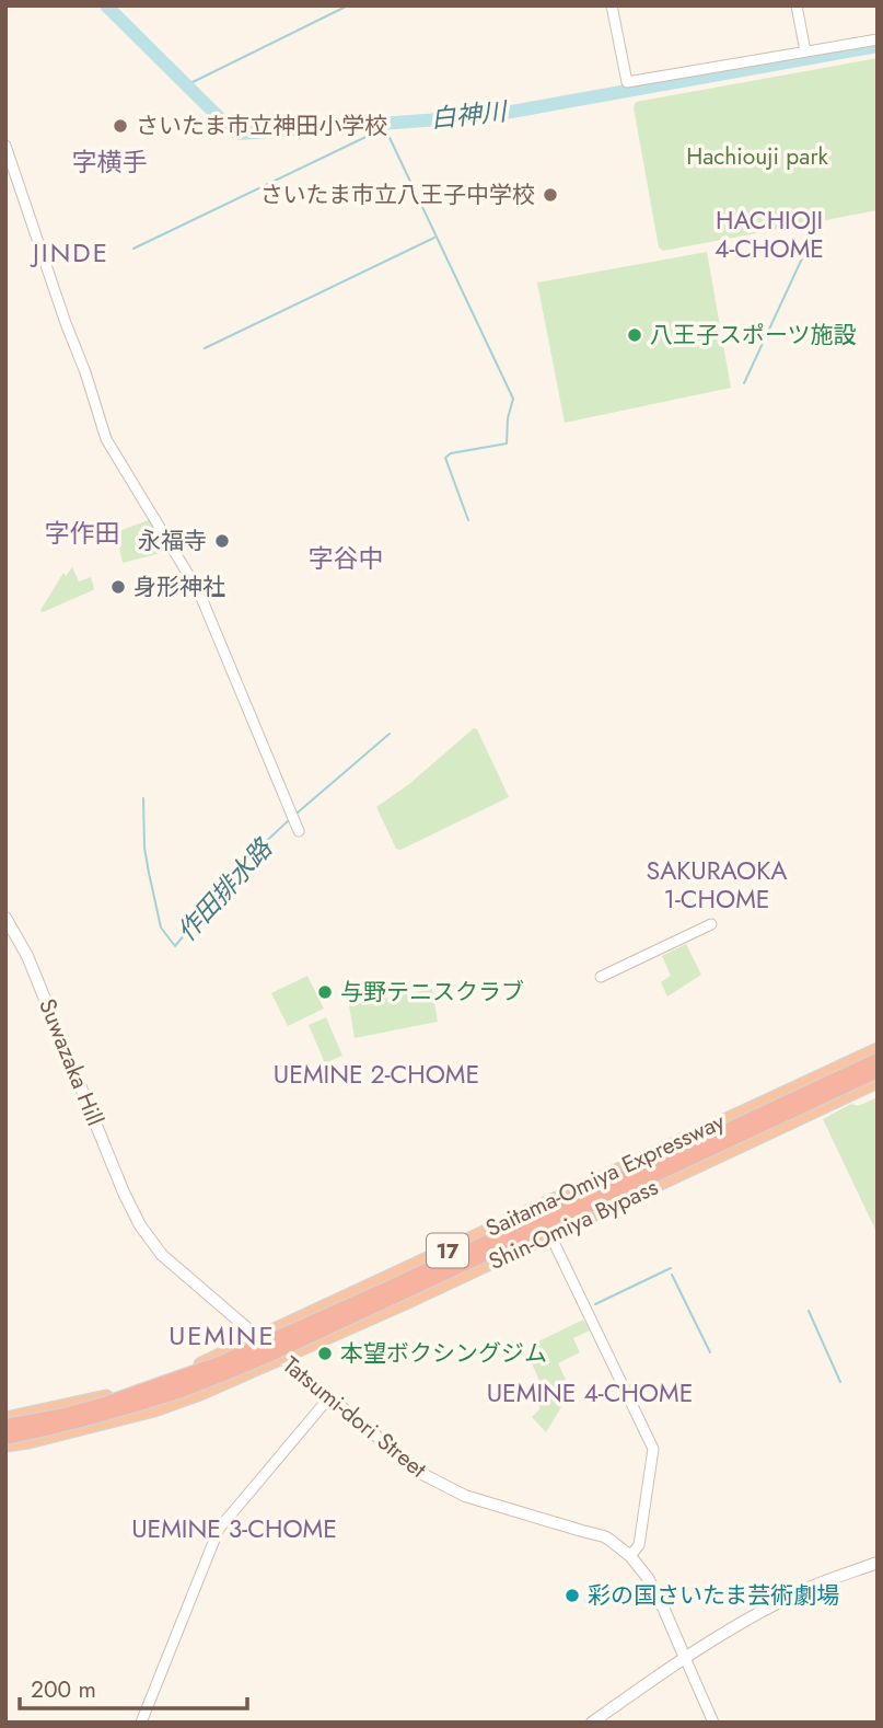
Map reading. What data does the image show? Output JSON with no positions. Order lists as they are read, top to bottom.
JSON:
{
  "streets": {
    "highway": ["Saitama-Omiya Expressway", "Shin-Omiya Bypass", "17"],
    "main road": ["Suwazaka Hill", "Tatsumi-dori Street"]
  },
  "crossings": [
    ["Suwazaka Hill", "Tatsumi-dori Street"],
    ["Shin-Omiya Bypass", "Tatsumi-dori Street"]
  ],
  "districts": [
    "字横手",
    "HACHIOJI 4-CHOME",
    "JINDE",
    "字作田",
    "字谷中",
    "SAKURAOKA 1-CHOME",
    "UEMINE 2-CHOME",
    "UEMINE",
    "UEMINE 4-CHOME",
    "UEMINE 3-CHOME"
  ],
  "water": ["白神川", "作田排水路"],
  "parks": ["Hachiouji park"],
  "places": [
    "さいたま市立神田小学校",
    "さいたま市立八王子中学校",
    "八王子スポーツ施設",
    "永福寺",
    "身形神社",
    "与野テニスクラブ",
    "本望ボクシングジム",
    "彩の国さいたま芸術劇場"
  ],
  "scale_bar": "200 m"
}
